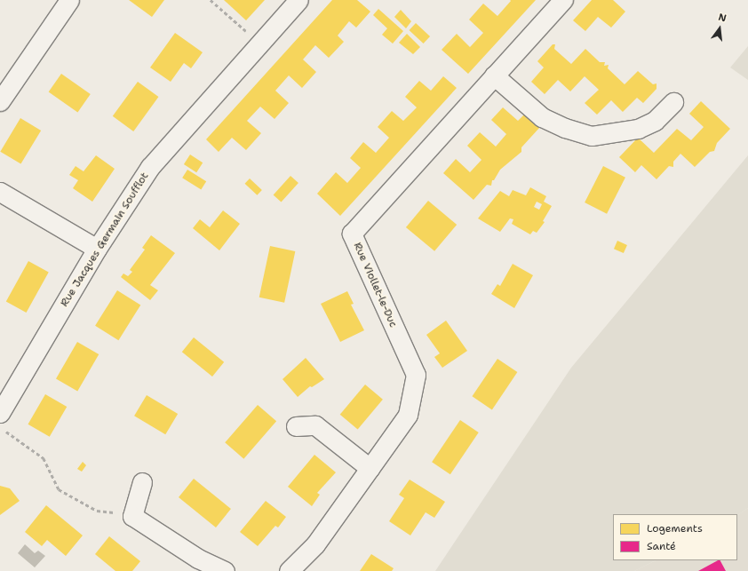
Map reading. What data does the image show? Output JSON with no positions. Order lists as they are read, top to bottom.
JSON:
{
  "streets": {
    "street": ["Rue Jacques Germain Soufflot", "Rue Viollet-le-Duc"]
  },
  "legend": ["Logements", "Santé"],
  "north": "top"
}
